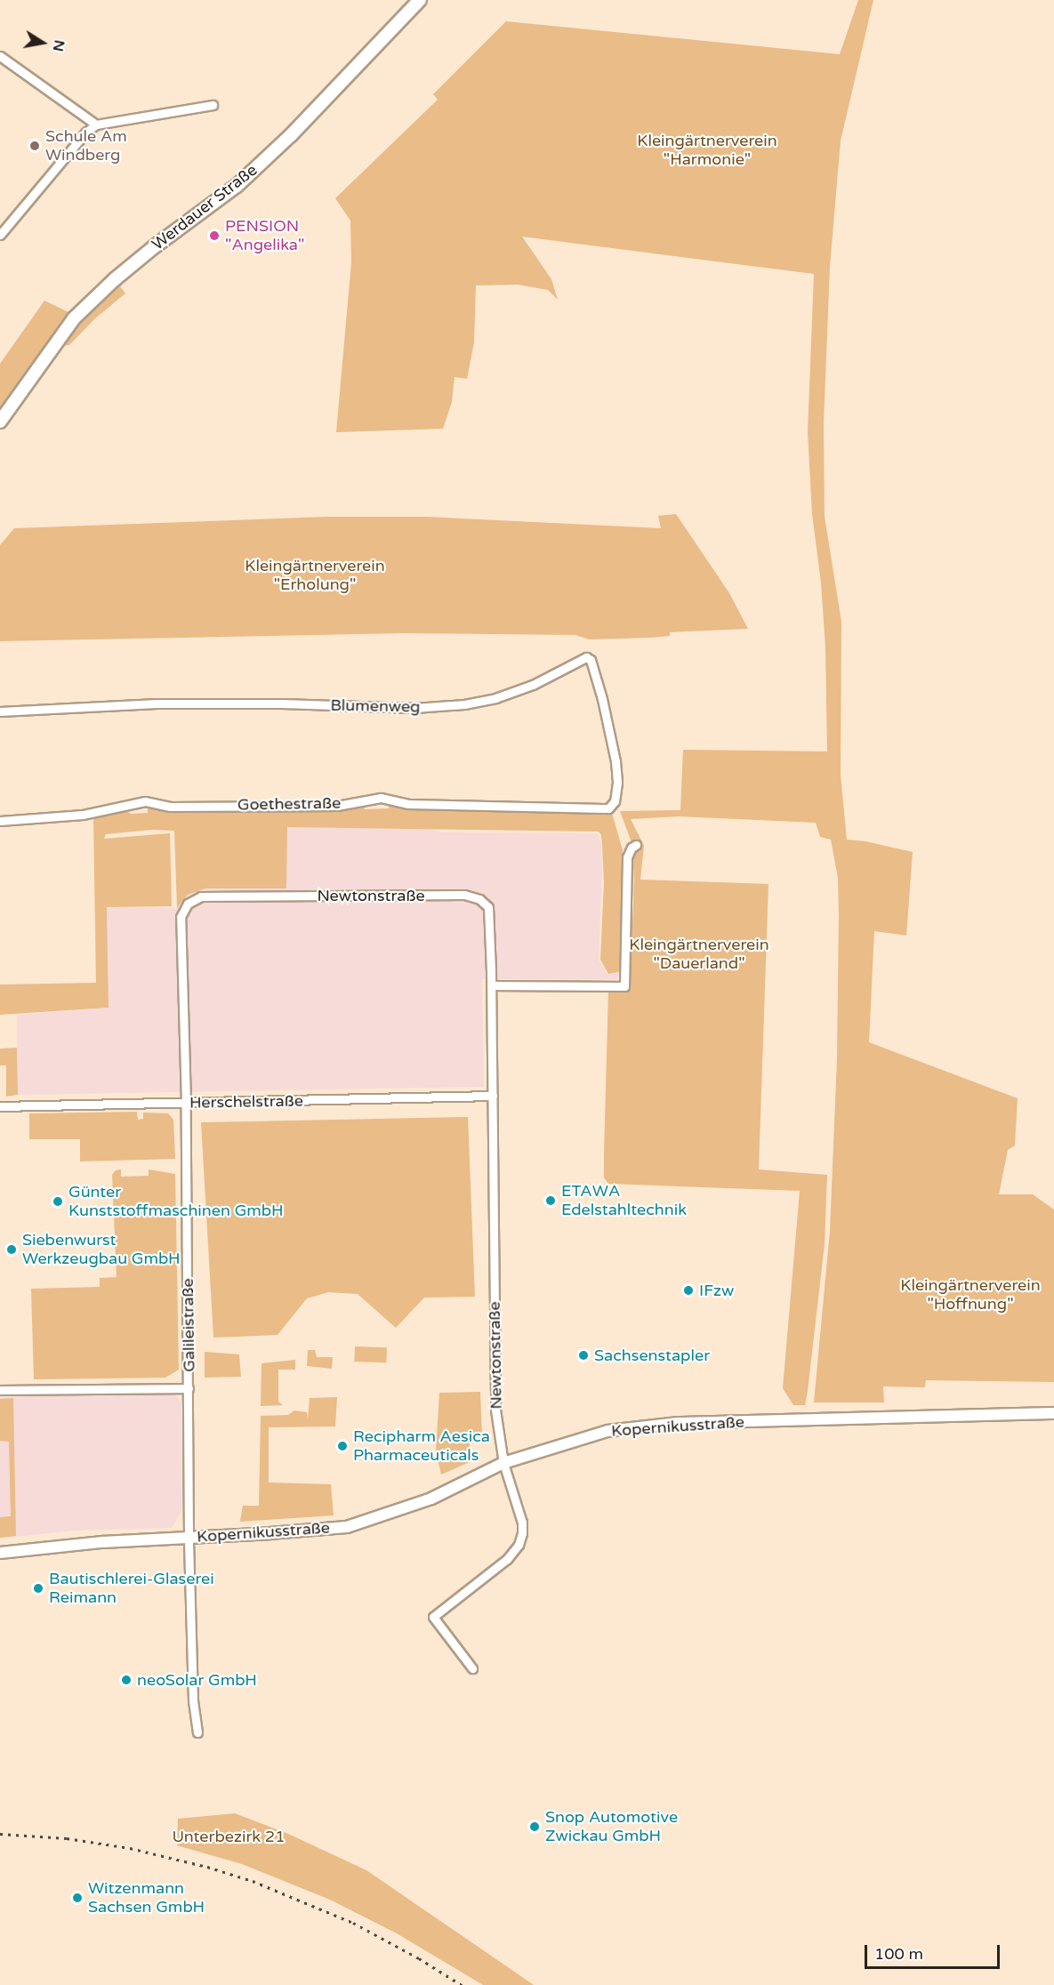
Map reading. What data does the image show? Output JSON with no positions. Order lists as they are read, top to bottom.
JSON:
{
  "streets": {
    "main road": ["Werdauer Straße"],
    "street": [
      "Blumenweg",
      "Goethestraße",
      "Newtonstraße",
      "Herschelstraße",
      "Galileistraße",
      "Kopernikusstraße"
    ]
  },
  "crossings": [
    ["Blumenweg", "Goethestraße"],
    ["Newtonstraße", "Herschelstraße"],
    ["Newtonstraße", "Galileistraße"],
    ["Newtonstraße", "Kopernikusstraße"],
    ["Herschelstraße", "Galileistraße"],
    ["Galileistraße", "Kopernikusstraße"]
  ],
  "parks": [
    "Kleingärtnerverein \"Harmonie\"",
    "Kleingärtnerverein \"Erholung\"",
    "Kleingärtnerverein \"Dauerland\"",
    "Kleingärtnerverein \"Hoffnung\"",
    "Unterbezirk 21"
  ],
  "places": [
    "Schule Am Windberg",
    "PENSION \"Angelika\"",
    "ETAWA Edelstahltechnik",
    "Günter Kunststoffmaschinen GmbH",
    "Siebenwurst Werkzeugbau GmbH",
    "IFzw",
    "Sachsenstapler",
    "Recipharm Aesica Pharmaceuticals",
    "Bautischlerei-Glaserei Reimann",
    "neoSolar GmbH",
    "Snop Automotive Zwickau GmbH",
    "Witzenmann Sachsen GmbH"
  ],
  "scale_bar": "100 m",
  "north": "right"
}
